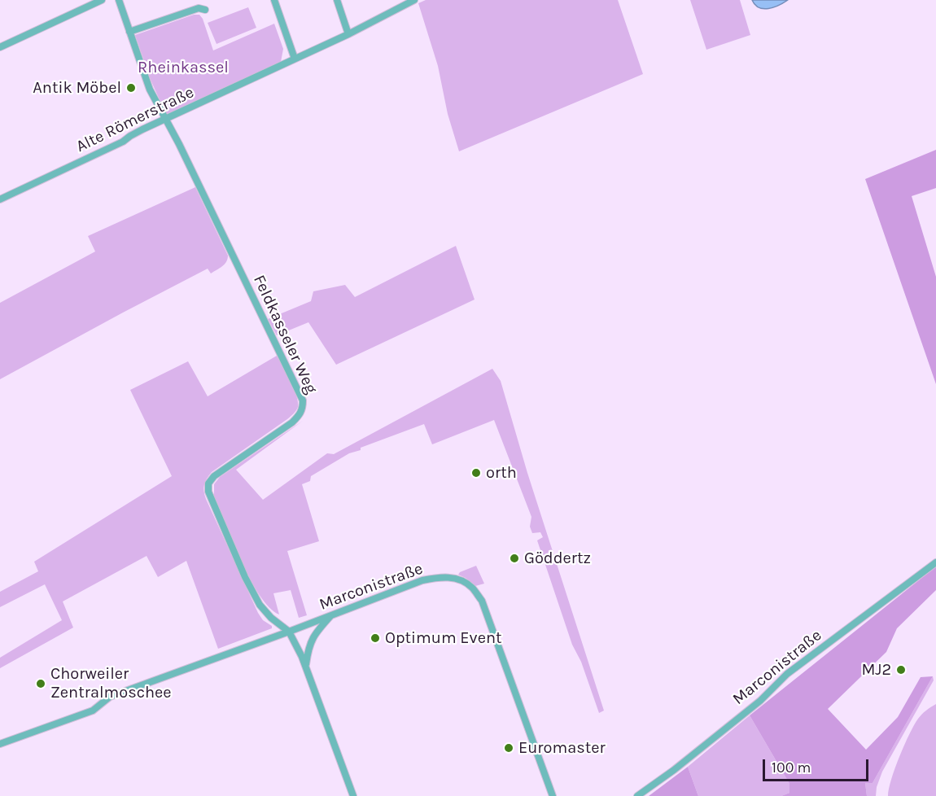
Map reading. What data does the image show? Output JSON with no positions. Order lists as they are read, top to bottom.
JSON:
{
  "streets": {
    "street": ["Alte Römerstraße", "Feldkasseler Weg", "Marconistraße"]
  },
  "crossings": [
    ["Alte Römerstraße", "Feldkasseler Weg"],
    ["Feldkasseler Weg", "Marconistraße"]
  ],
  "parks": ["Rheinkassel"],
  "places": [
    "Antik Möbel",
    "orth",
    "Göddertz",
    "Optimum Event",
    "MJ2",
    "Chorweiler Zentralmoschee",
    "Euromaster"
  ],
  "scale_bar": "100 m"
}
